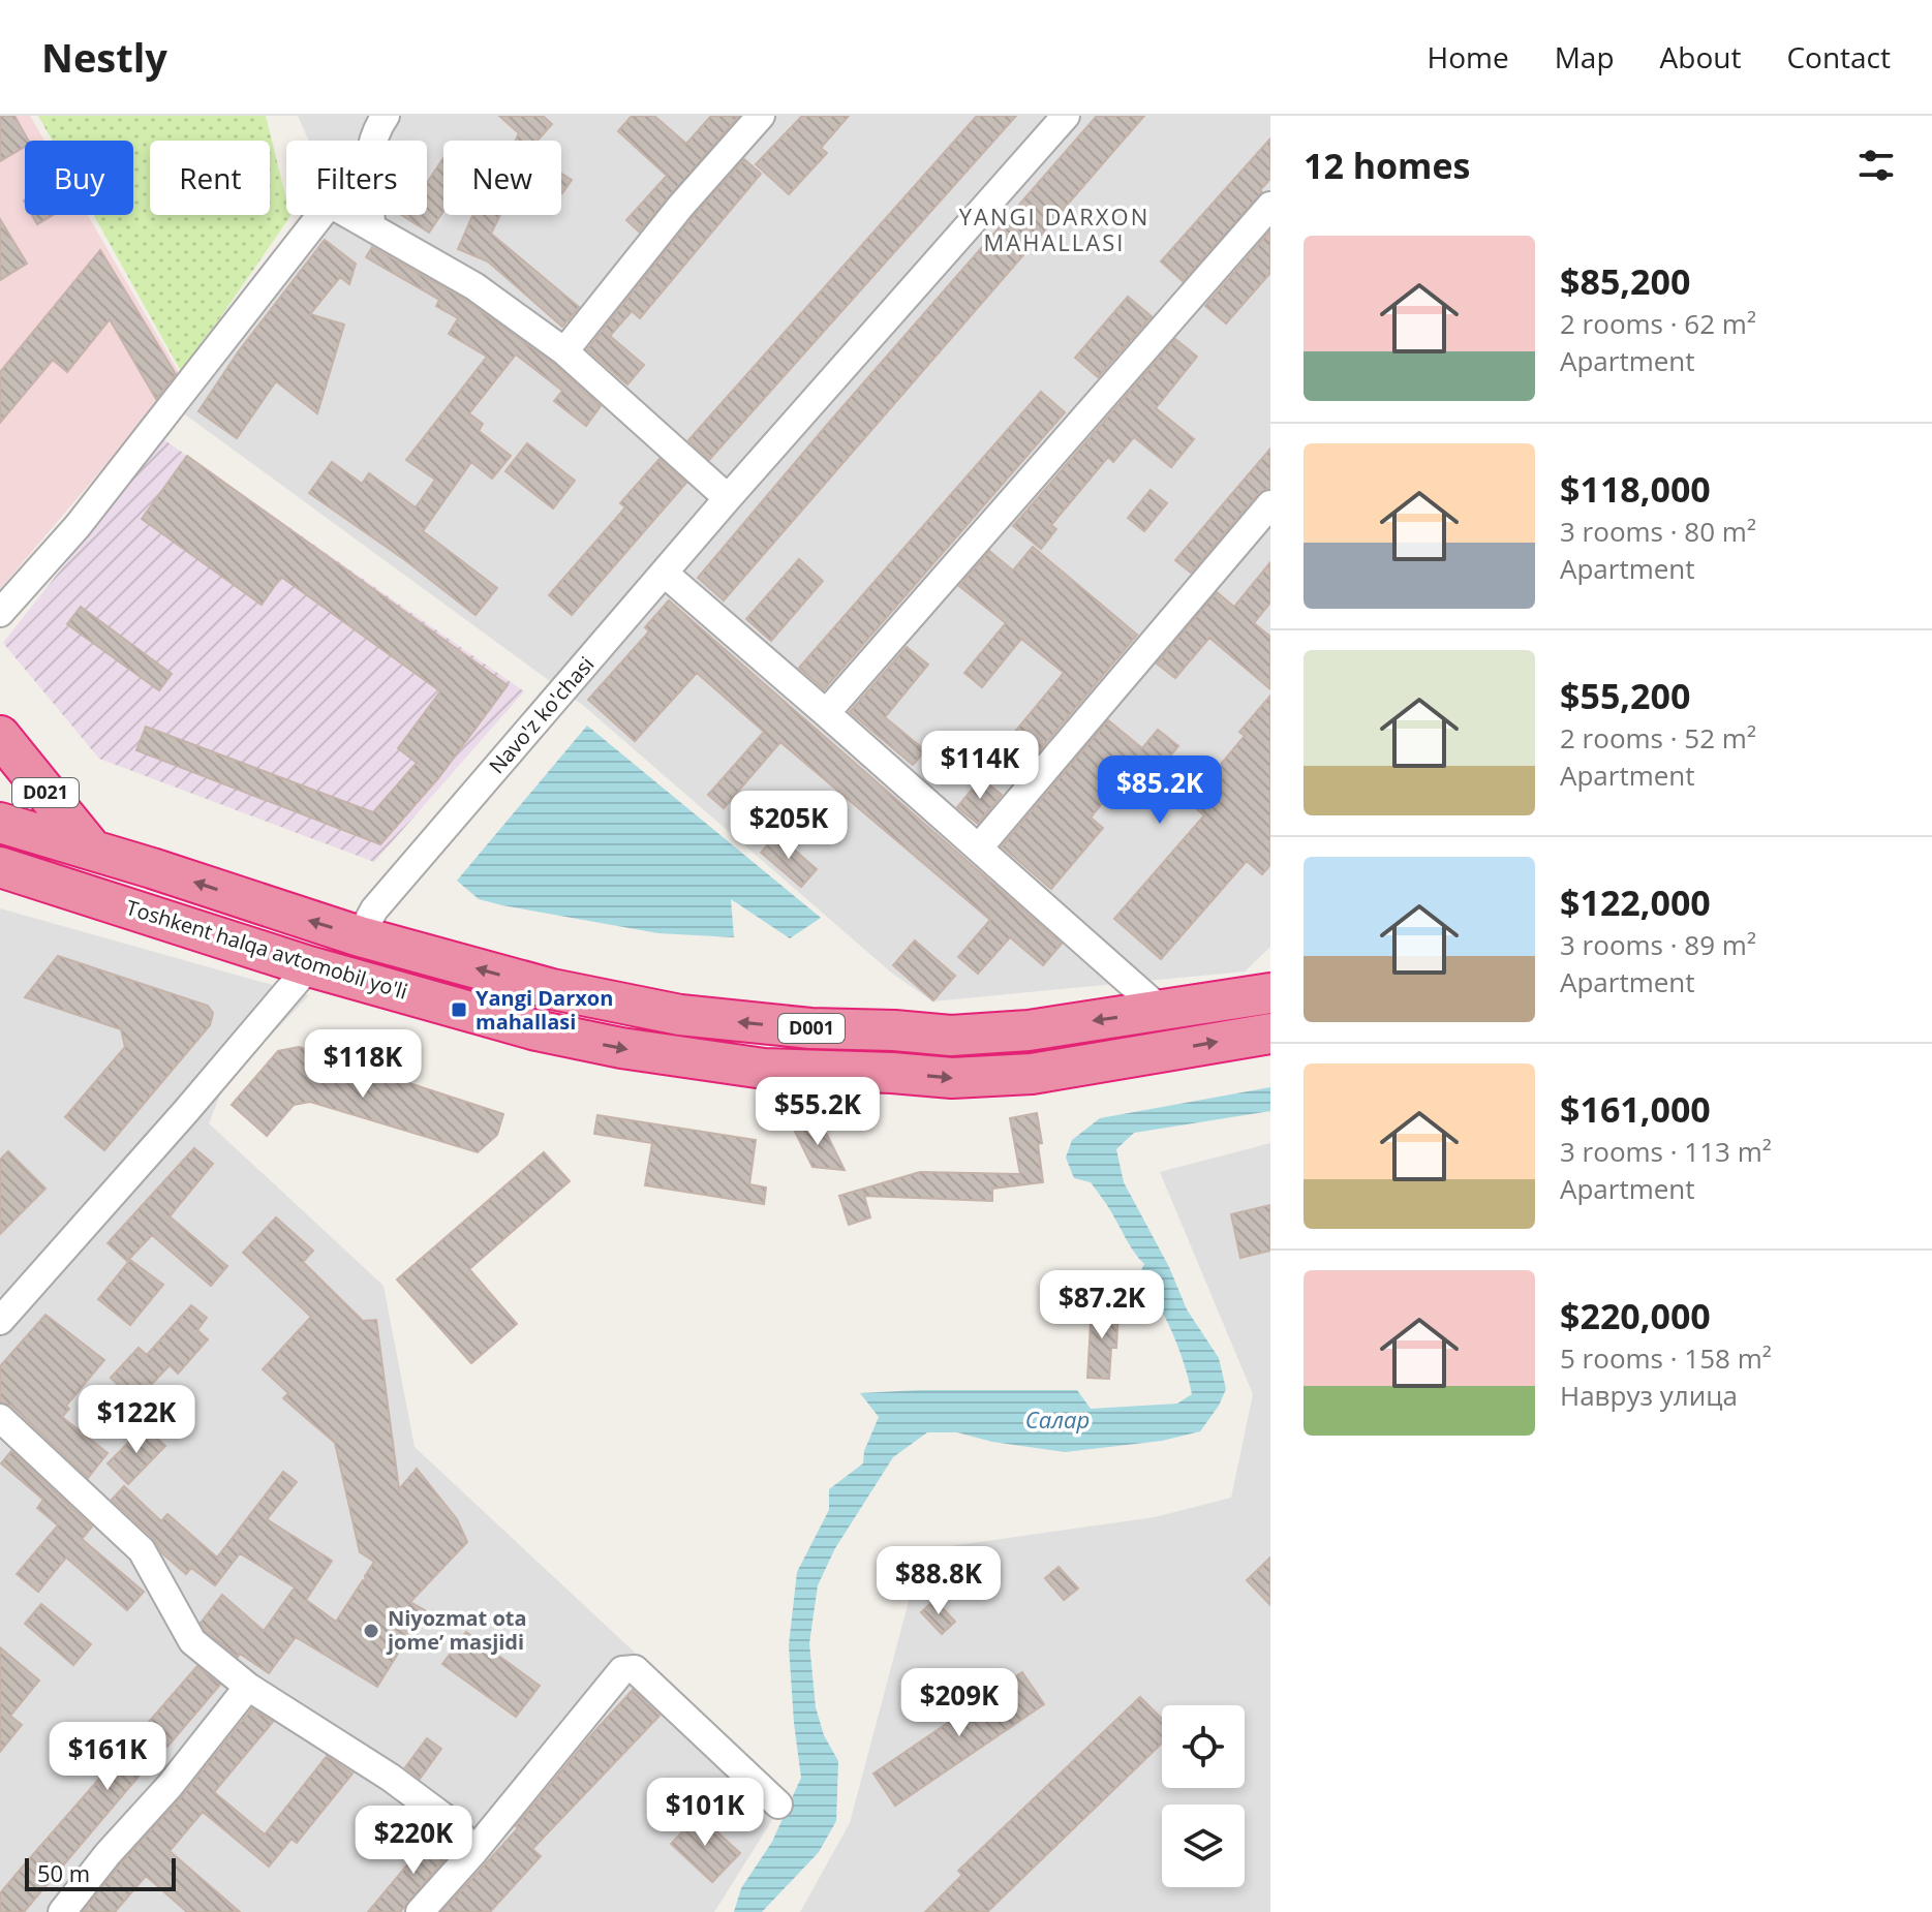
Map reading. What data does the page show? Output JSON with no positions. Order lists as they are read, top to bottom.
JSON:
{
  "streets": {
    "highway": ["D021", "Toshkent halqa avtomobil yo'li", "D001"],
    "street": ["Navo'z ko'chasi"]
  },
  "crossings": [
    ["Navo'z ko'chasi", "Toshkent halqa avtomobil yo'li"],
    ["D021", "Toshkent halqa avtomobil yo'li"]
  ],
  "districts": ["YANGI DARXON MAHALLASI"],
  "water": ["Салар"],
  "places": {
    "transit": ["Yangi Darxon mahallasi"],
    "other": ["Niyozmat ota jome’ masjidi"]
  },
  "scale_bar": "50 m",
  "page": {
    "header": "Nestly",
    "nav": [
      "Home",
      "Map",
      "About",
      "Contact"
    ],
    "heading": "12 homes",
    "chip": [
      "Buy",
      "Rent",
      "Filters",
      "New"
    ],
    "list": [
      {
        "name": "$85,200",
        "note": "2 rooms · 62 m² · Apartment"
      },
      {
        "name": "$118,000",
        "note": "3 rooms · 80 m² · Apartment"
      },
      {
        "name": "$55,200",
        "note": "2 rooms · 52 m² · Apartment"
      },
      {
        "name": "$122,000",
        "note": "3 rooms · 89 m² · Apartment"
      },
      {
        "name": "$161,000",
        "note": "3 rooms · 113 m² · Apartment"
      },
      {
        "name": "$220,000",
        "note": "5 rooms · 158 m² · Навруз улица"
      }
    ],
    "price": [
      "$114K",
      "$85.2K",
      "$205K",
      "$118K",
      "$55.2K",
      "$87.2K",
      "$122K",
      "$88.8K",
      "$209K",
      "$161K",
      "$101K",
      "$220K"
    ],
    "scale": "50 m"
  }
}
